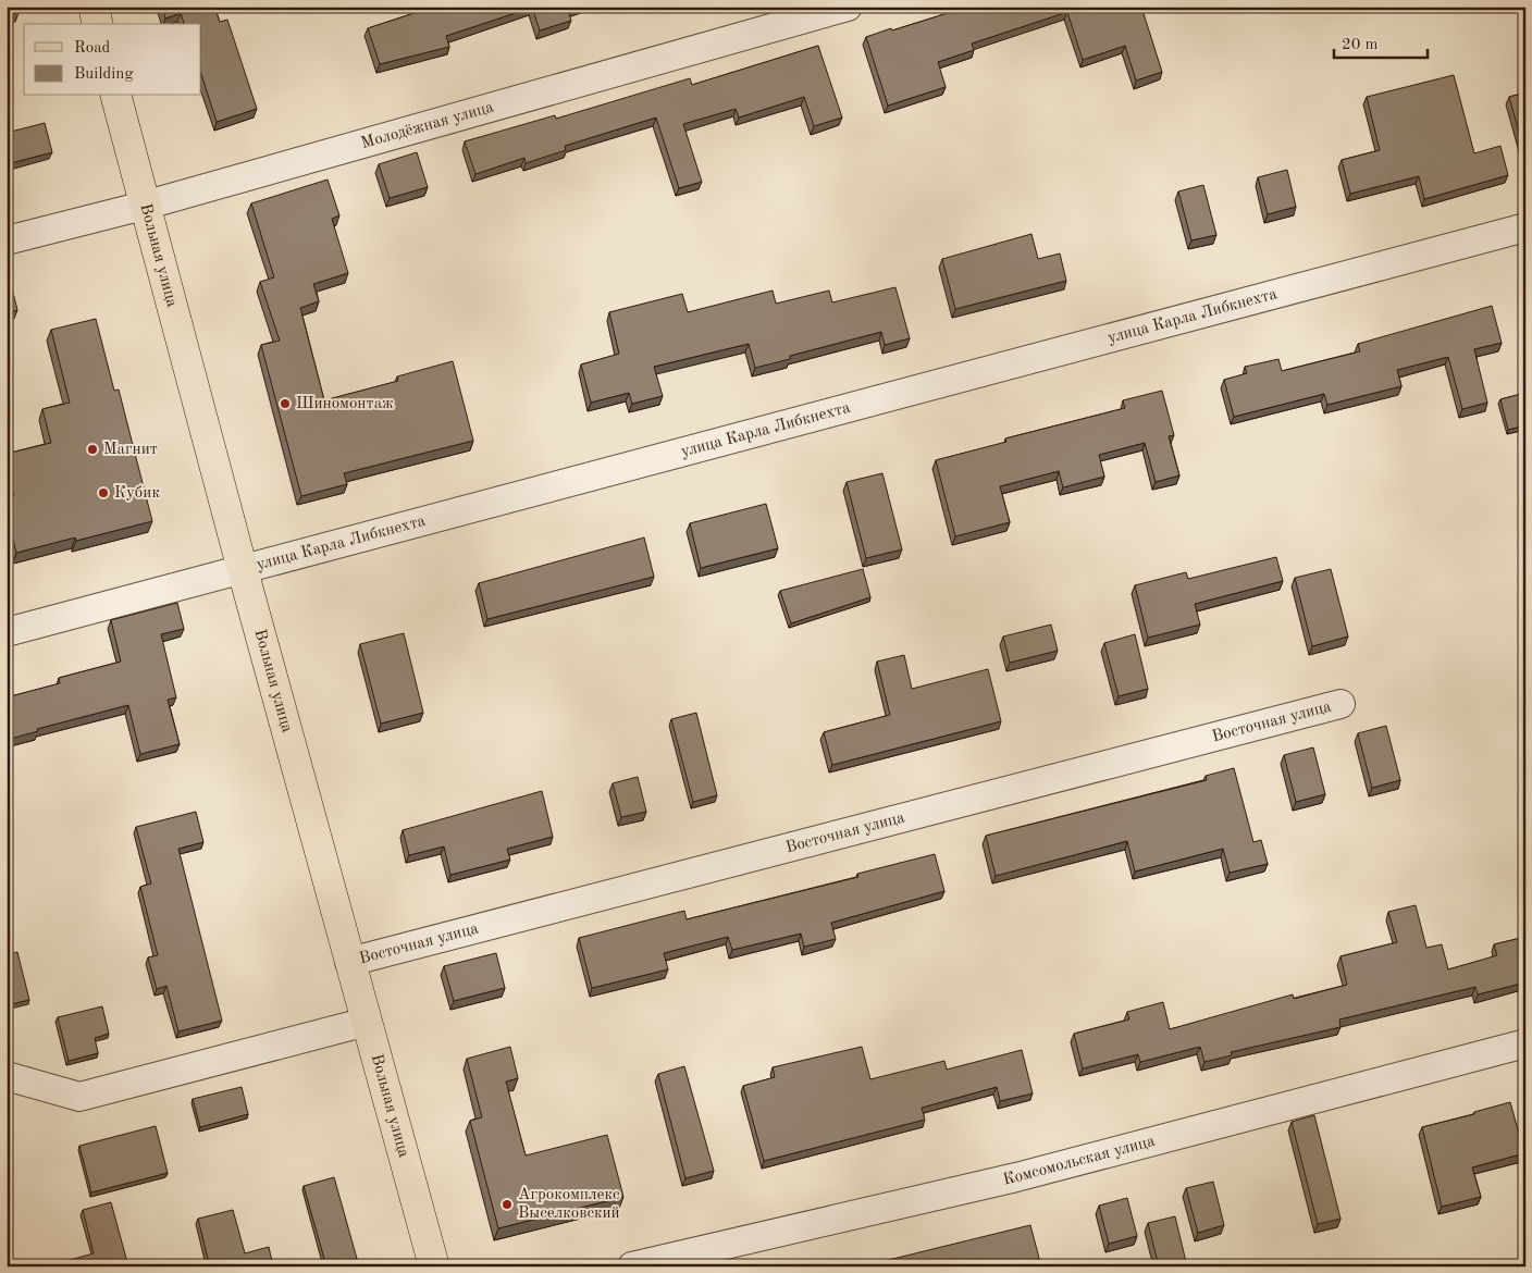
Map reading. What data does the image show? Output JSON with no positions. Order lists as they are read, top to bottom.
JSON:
{
  "streets": {
    "main road": ["Вольная улица"],
    "street": [
      "Молодёжная улица",
      "улица Карла Либкнехта",
      "Восточная улица",
      "Комсомольская улица"
    ]
  },
  "crossings": [
    ["Молодёжная улица", "Вольная улица"],
    ["Вольная улица", "улица Карла Либкнехта"],
    ["Вольная улица", "Восточная улица"]
  ],
  "places": [
    "Шиномонтаж",
    "Магнит",
    "Кубик",
    "Агрокомплекс Выселковский"
  ],
  "legend": ["Road", "Building"],
  "scale_bar": "20 m"
}
